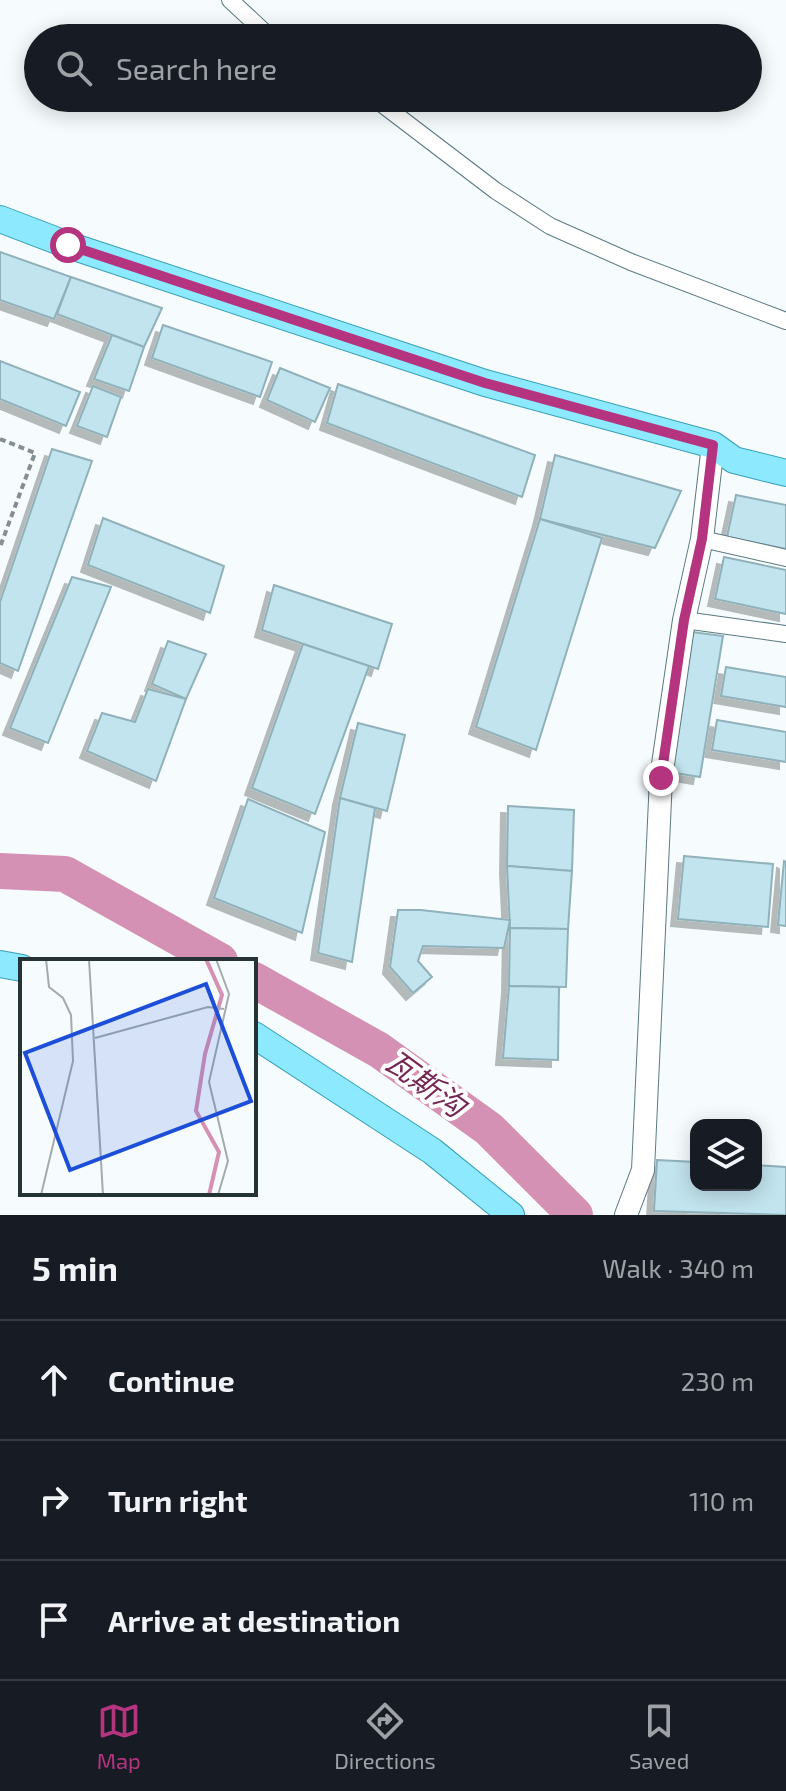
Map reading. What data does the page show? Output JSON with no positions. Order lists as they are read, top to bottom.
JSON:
{
  "water": ["瓦斯沟"],
  "page": {
    "search": "Search here",
    "heading": ["5 min", "Walk · 340 m"],
    "list": [
      ["Continue", "230 m"],
      ["Turn right", "110 m"],
      "Arrive at destination"
    ],
    "nav": ["Map", "Directions", "Saved"]
  }
}
